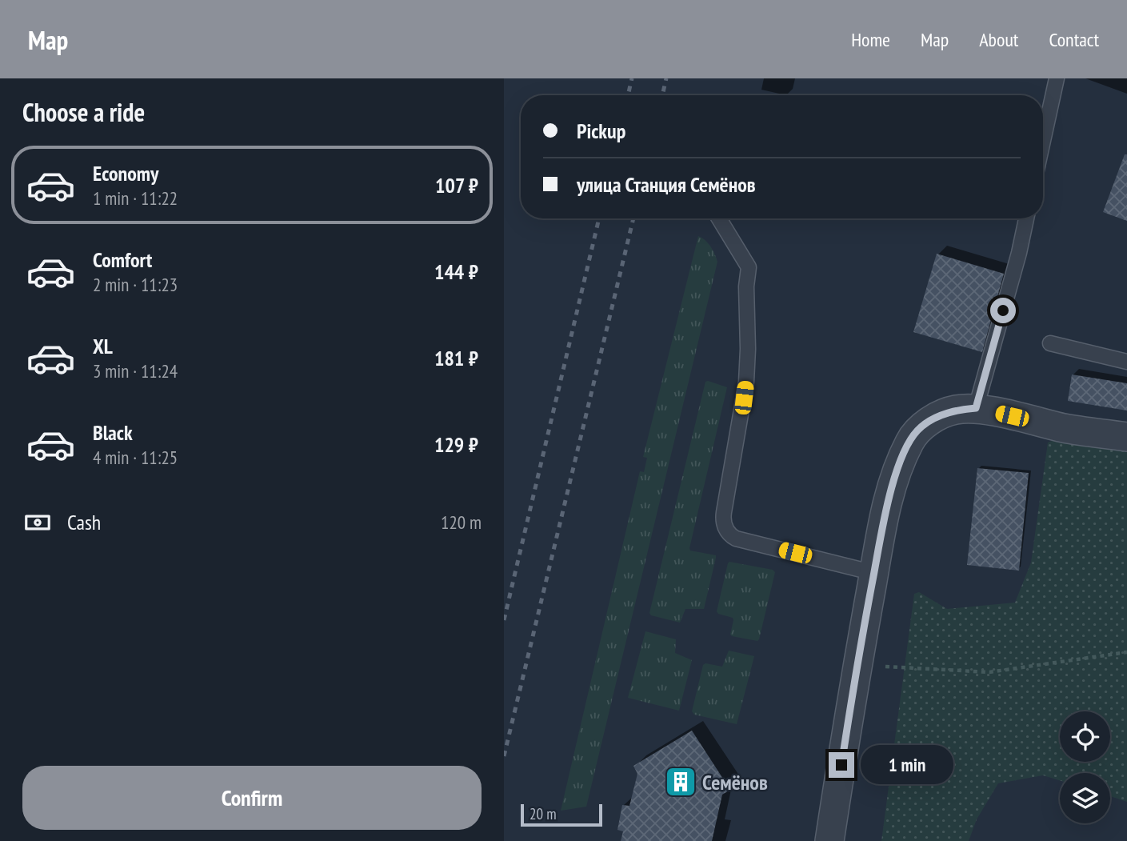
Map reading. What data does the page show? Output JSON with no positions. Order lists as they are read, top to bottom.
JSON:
{
  "places": {
    "building": ["Семёнов"]
  },
  "scale_bar": "20 m",
  "page": {
    "header": "Map",
    "nav": [
      "Home",
      "Map",
      "About",
      "Contact"
    ],
    "heading": "Choose a ride",
    "banner": ["Pickup", "улица Станция Семёнов"],
    "list": [
      {
        "name": "Economy",
        "note": "1 min · 11:22",
        "value": "107 ₽"
      },
      {
        "name": "Comfort",
        "note": "2 min · 11:23",
        "value": "144 ₽"
      },
      {
        "name": "XL",
        "note": "3 min · 11:24",
        "value": "181 ₽"
      },
      {
        "name": "Black",
        "note": "4 min · 11:25",
        "value": "129 ₽"
      }
    ],
    "pay": ["Cash", "120 m"],
    "bubble": "1 min",
    "buttons": "Confirm",
    "scale": "20 m"
  }
}
